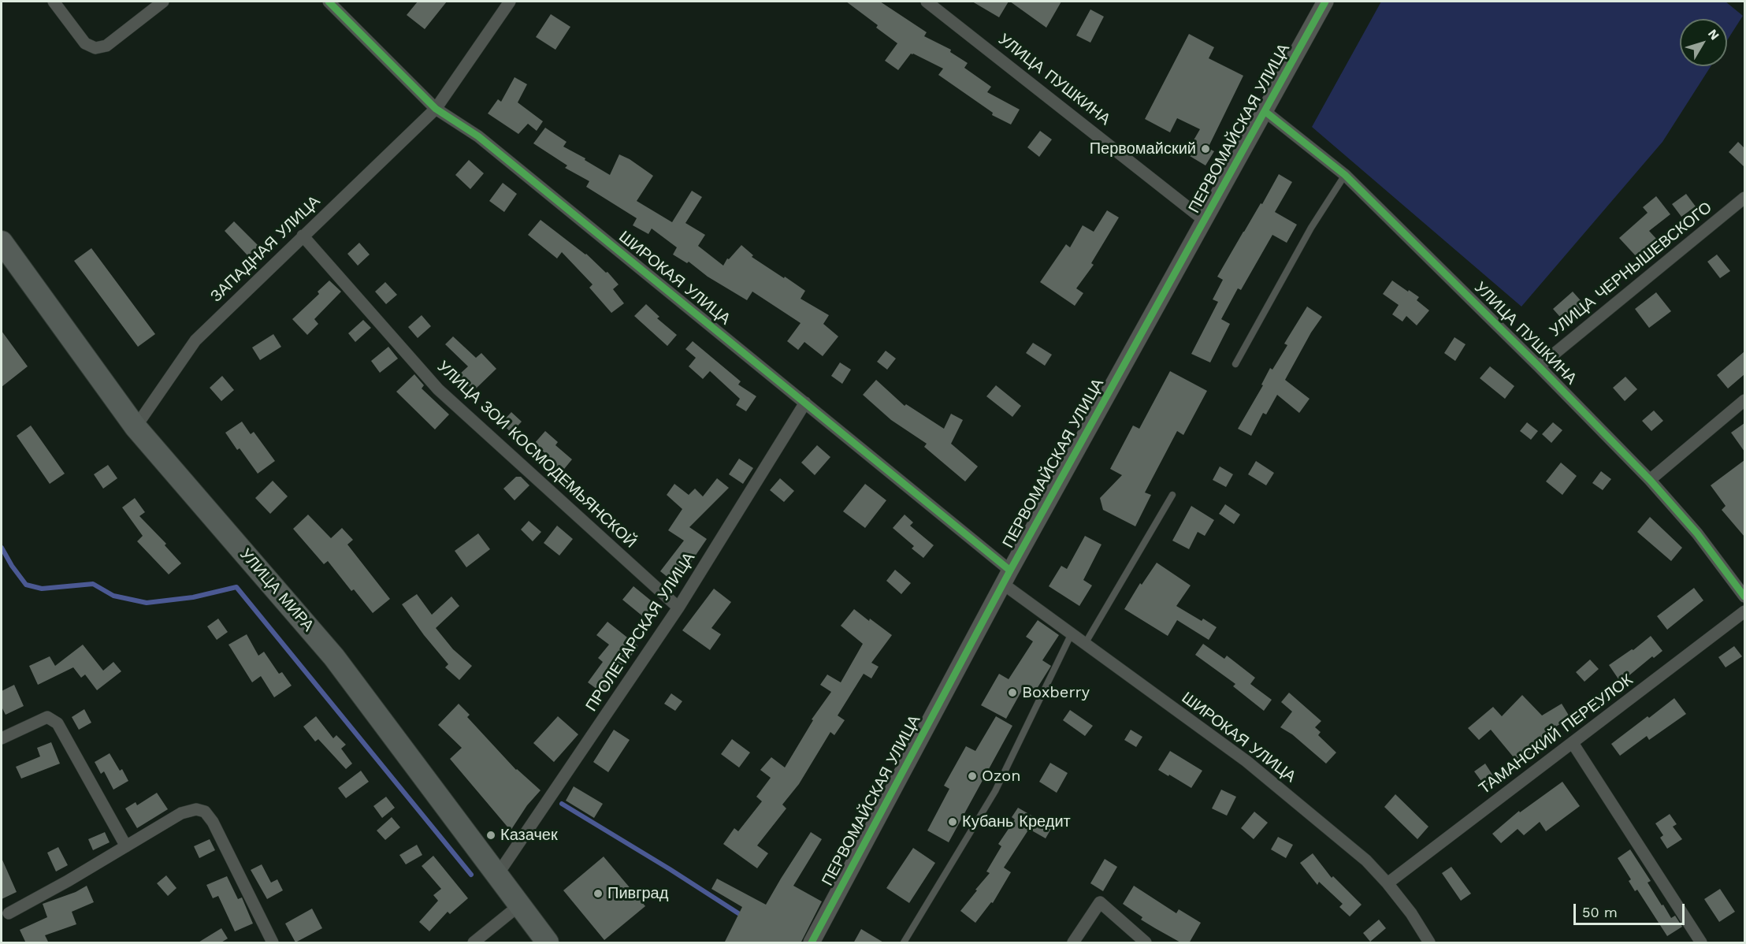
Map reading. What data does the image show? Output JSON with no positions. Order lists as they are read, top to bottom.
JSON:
{
  "streets": {
    "highway": ["УЛИЦА МИРА"],
    "street": [
      "УЛИЦА ПУШКИНА",
      "ПЕРВОМАЙСКАЯ УЛИЦА",
      "ЗАПАДНАЯ УЛИЦА",
      "УЛИЦА ЧЕРНЫШЕВСКОГО",
      "ШИРОКАЯ УЛИЦА",
      "УЛИЦА ЗОИ КОСМОДЕМЬЯНСКОЙ",
      "ПРОЛЕТАРСКАЯ УЛИЦА",
      "ТАМАНСКИЙ ПЕРЕУЛОК"
    ]
  },
  "crossings": [
    ["УЛИЦА ПУШКИНА", "ПЕРВОМАЙСКАЯ УЛИЦА"],
    ["УЛИЦА ПУШКИНА", "УЛИЦА ЧЕРНЫШЕВСКОГО"],
    ["ПЕРВОМАЙСКАЯ УЛИЦА", "ШИРОКАЯ УЛИЦА"],
    ["ЗАПАДНАЯ УЛИЦА", "ШИРОКАЯ УЛИЦА"],
    ["ЗАПАДНАЯ УЛИЦА", "УЛИЦА ЗОИ КОСМОДЕМЬЯНСКОЙ"],
    ["ЗАПАДНАЯ УЛИЦА", "УЛИЦА МИРА"],
    ["ШИРОКАЯ УЛИЦА", "ПРОЛЕТАРСКАЯ УЛИЦА"],
    ["ШИРОКАЯ УЛИЦА", "ТАМАНСКИЙ ПЕРЕУЛОК"],
    ["УЛИЦА ЗОИ КОСМОДЕМЬЯНСКОЙ", "ПРОЛЕТАРСКАЯ УЛИЦА"],
    ["УЛИЦА МИРА", "ПРОЛЕТАРСКАЯ УЛИЦА"]
  ],
  "places": [
    "Первомайский",
    "Boxberry",
    "Ozon",
    "Кубань Кредит",
    "Казачек",
    "Пивград"
  ],
  "scale_bar": "50 m",
  "north": "top right"
}
